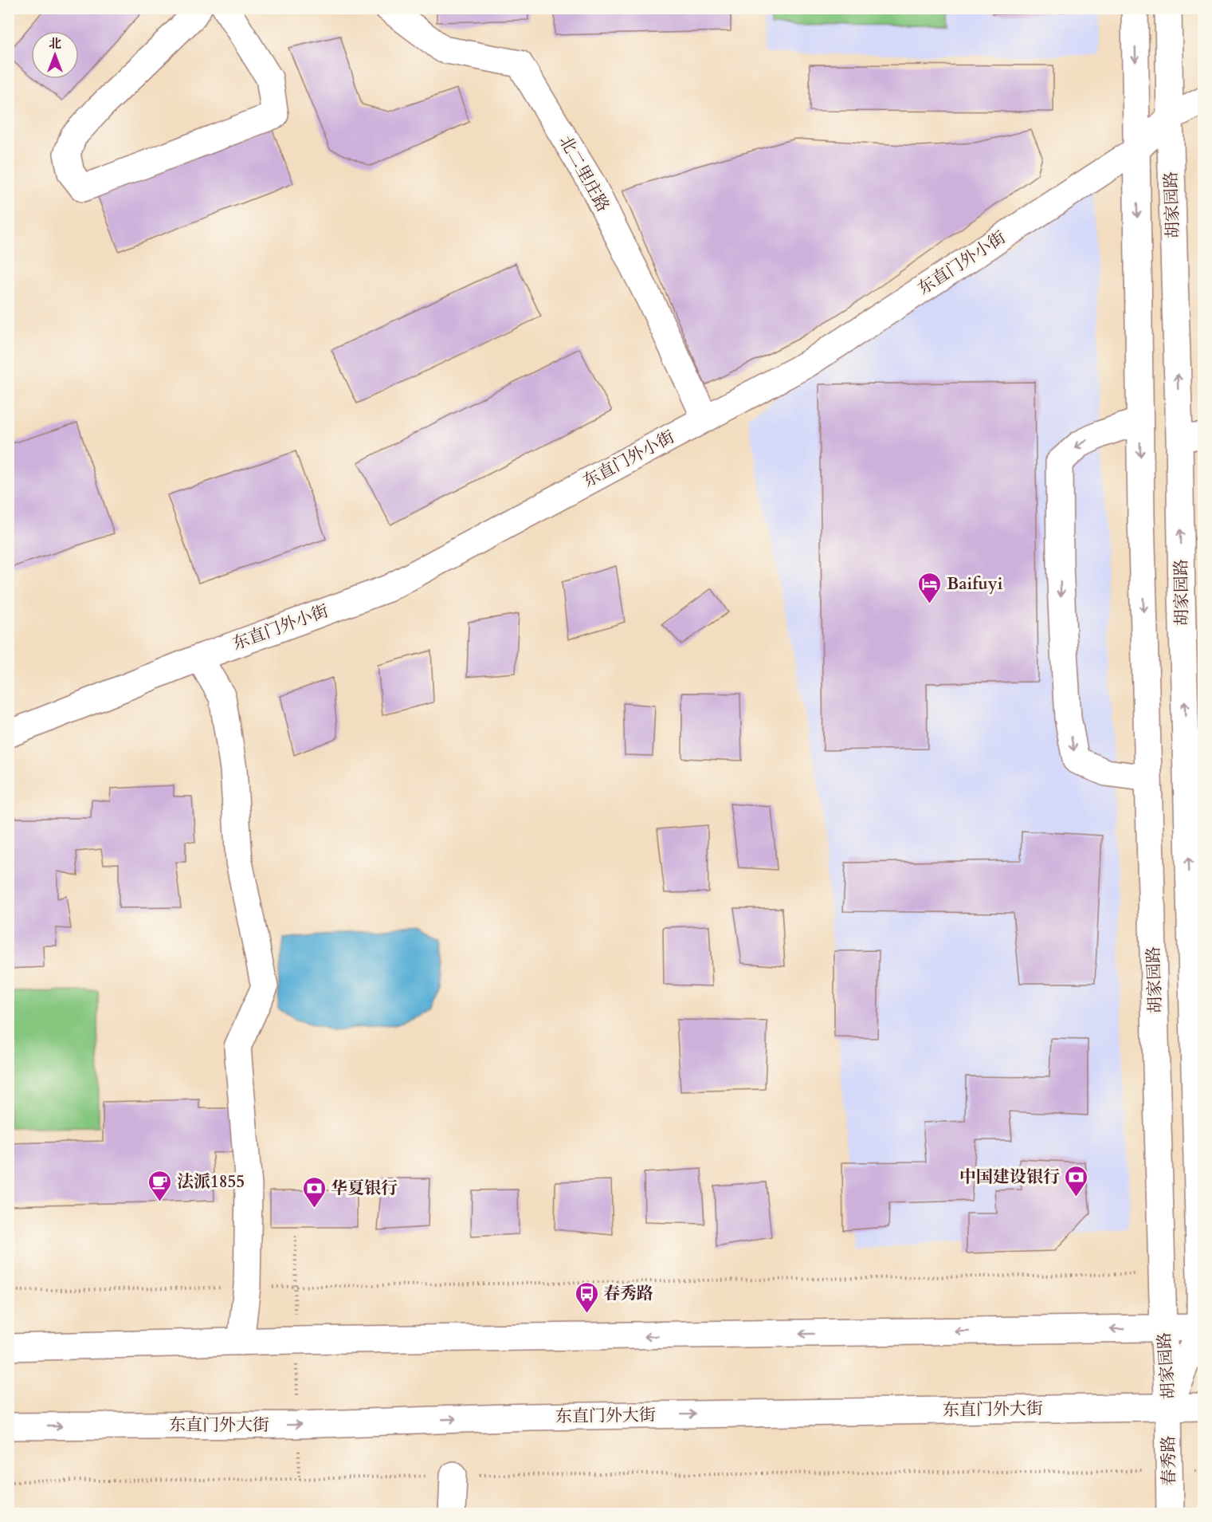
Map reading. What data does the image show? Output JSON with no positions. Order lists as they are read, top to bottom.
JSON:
{
  "streets": {
    "street": [
      "北二里庄路",
      "胡家园路",
      "东直门外小街",
      "东直门外大街",
      "春秀路"
    ]
  },
  "crossings": [
    ["北二里庄路", "东直门外小街"],
    ["胡家园路", "东直门外小街"],
    ["胡家园路", "东直门外大街"],
    ["胡家园路", "春秀路"],
    ["东直门外大街", "春秀路"]
  ],
  "places": {
    "hotel": ["Baifuyi"],
    "bank": ["中国建设银行", "华夏银行"],
    "cafe": ["法派1855"],
    "bus stop": ["春秀路"]
  },
  "north": "top"
}
